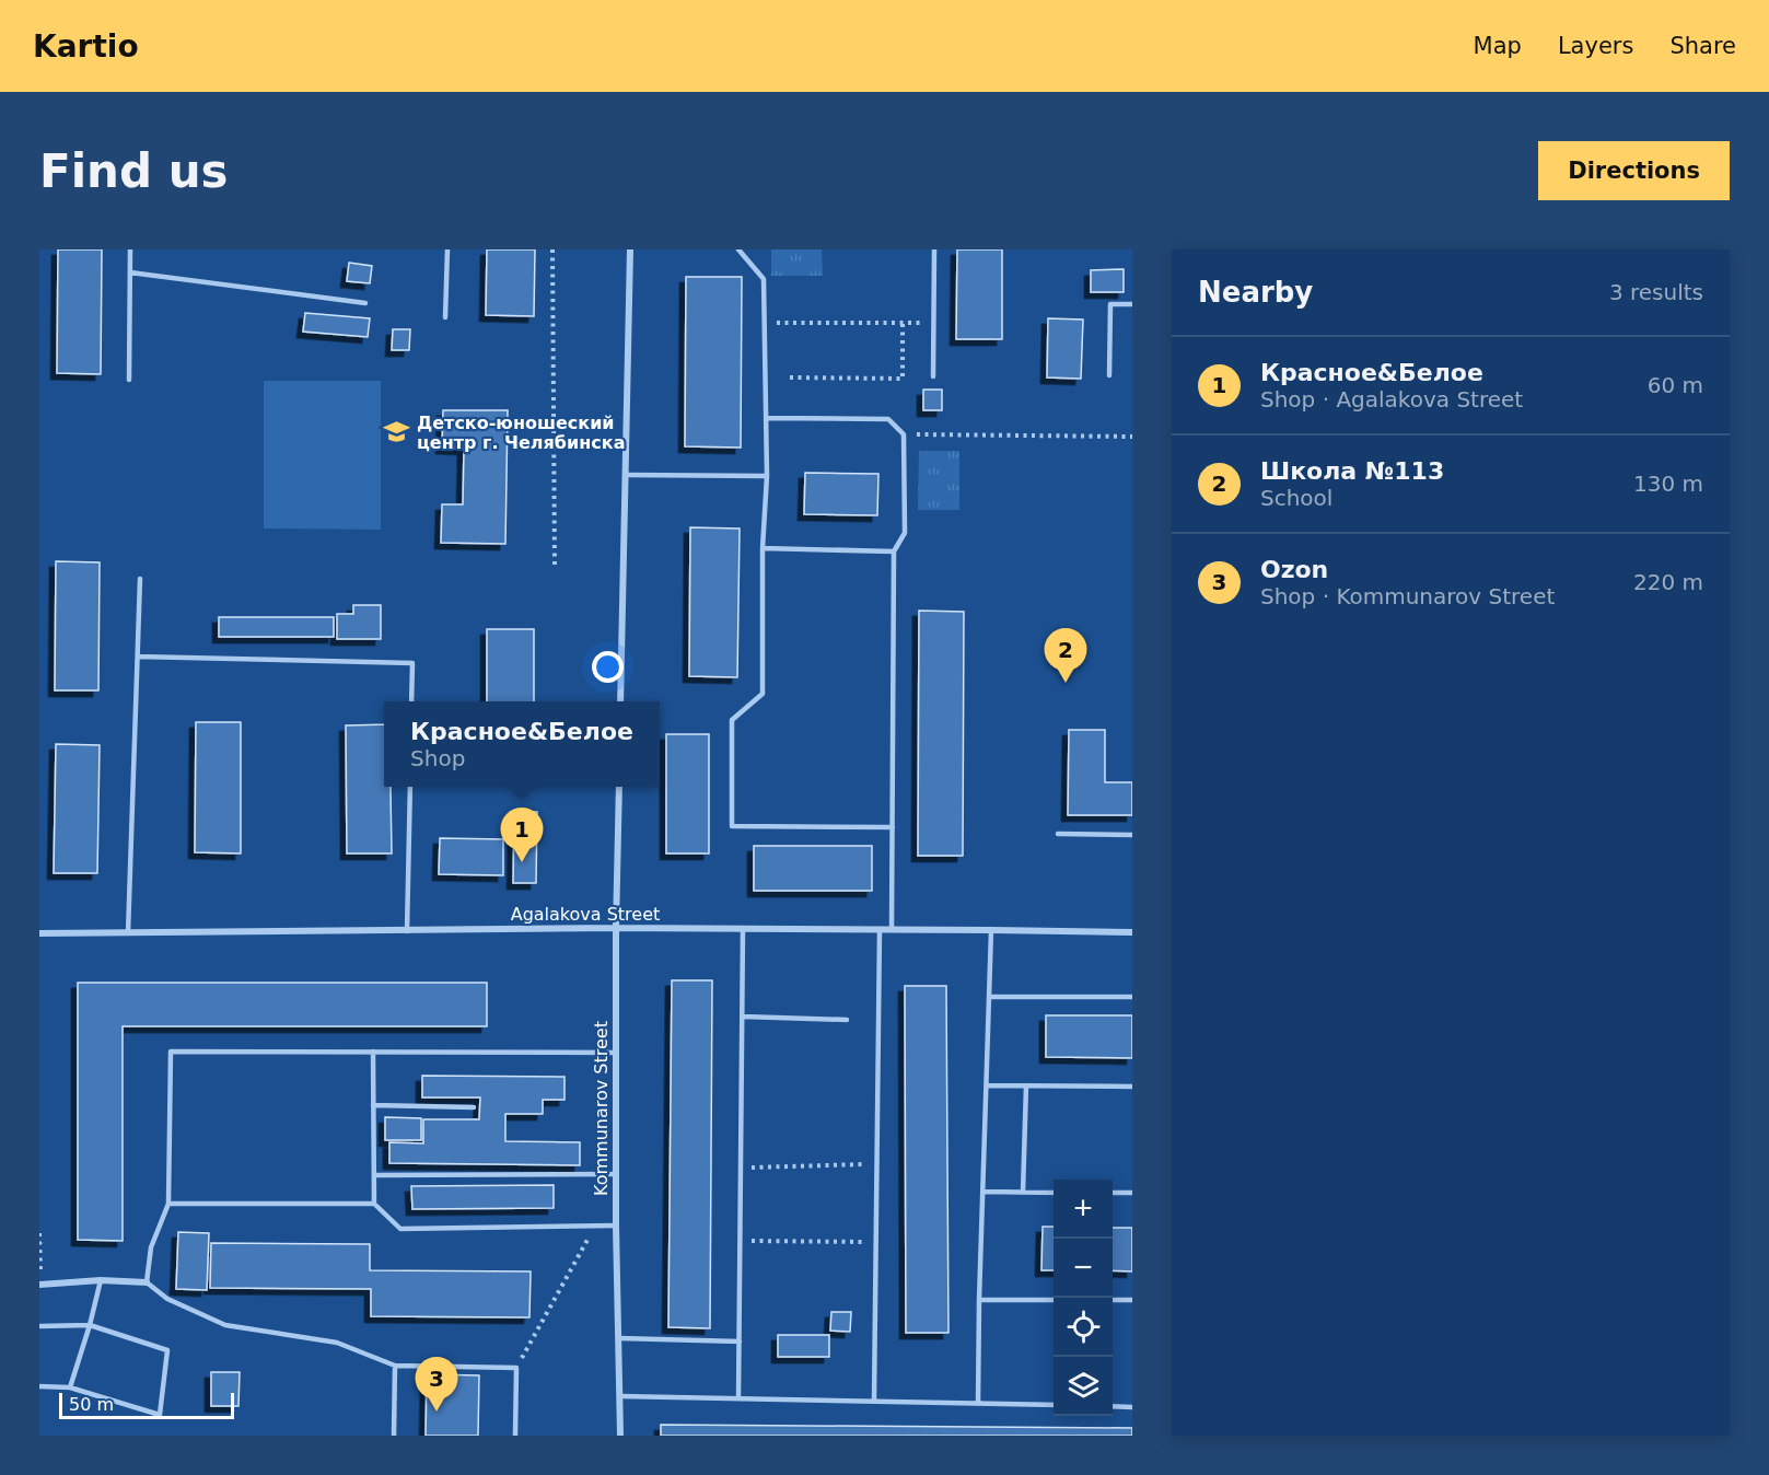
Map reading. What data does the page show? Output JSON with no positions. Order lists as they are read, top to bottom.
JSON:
{
  "streets": {
    "street": ["Agalakova Street", "Kommunarov Street"]
  },
  "crossings": [
    ["Agalakova Street", "Kommunarov Street"]
  ],
  "places": {
    "school or university": ["Детско-юношеский центр г. Челябинска"]
  },
  "scale_bar": "50 m",
  "page": {
    "header": "Kartio",
    "nav": ["Map", "Layers", "Share"],
    "buttons": "Directions",
    "title": "Find us",
    "heading": ["Nearby", "3 results"],
    "list": [
      {
        "mark": "1",
        "name": "Красное&Белое",
        "note": "Shop · Agalakova Street",
        "value": "60 m"
      },
      {
        "mark": "2",
        "name": "Школа №113",
        "note": "School",
        "value": "130 m"
      },
      {
        "mark": "3",
        "name": "Ozon",
        "note": "Shop · Kommunarov Street",
        "value": "220 m"
      }
    ],
    "pins": ["2", "1", "3"],
    "popup": ["Красное&Белое", "Shop"],
    "map_buttons": ["+", "−"],
    "scale": "50 m"
  }
}
